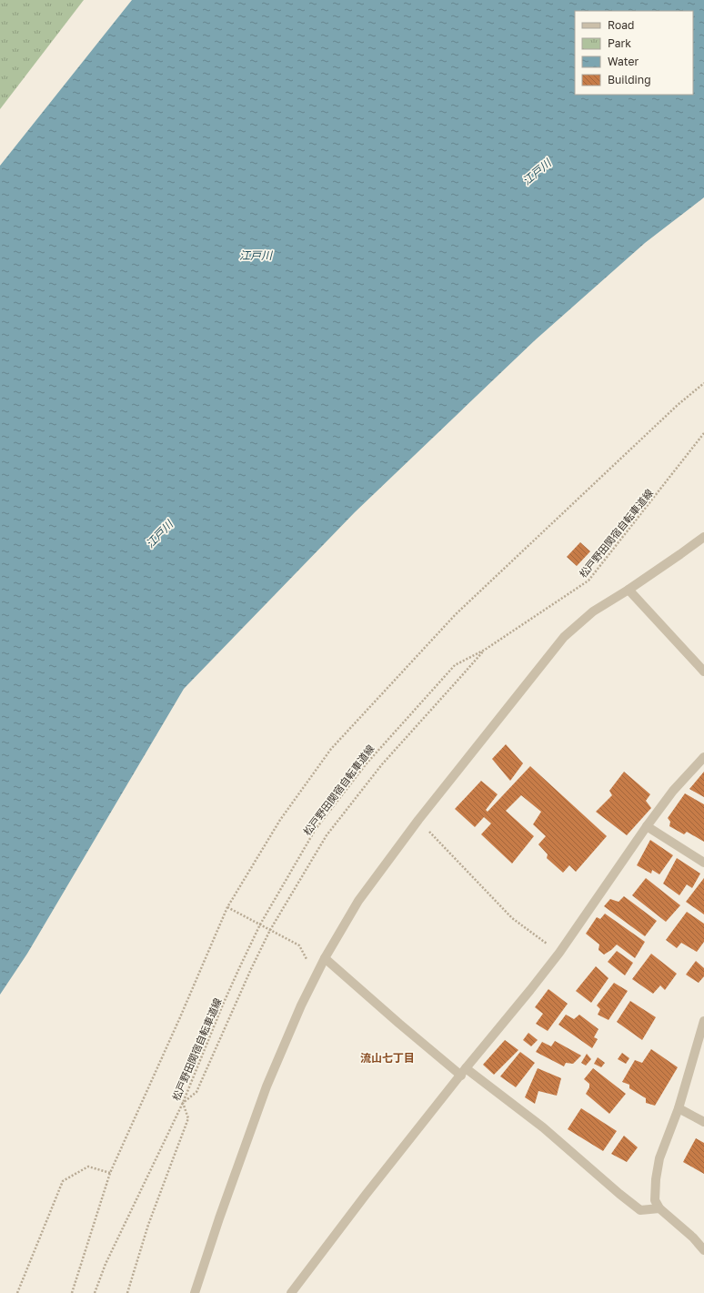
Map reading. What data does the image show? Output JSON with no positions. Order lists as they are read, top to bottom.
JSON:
{
  "streets": {
    "path": ["松戸野田関宿自転車道線"]
  },
  "districts": ["流山七丁目"],
  "water": ["江戸川"],
  "legend": [
    "Road",
    "Park",
    "Water",
    "Building"
  ]
}
